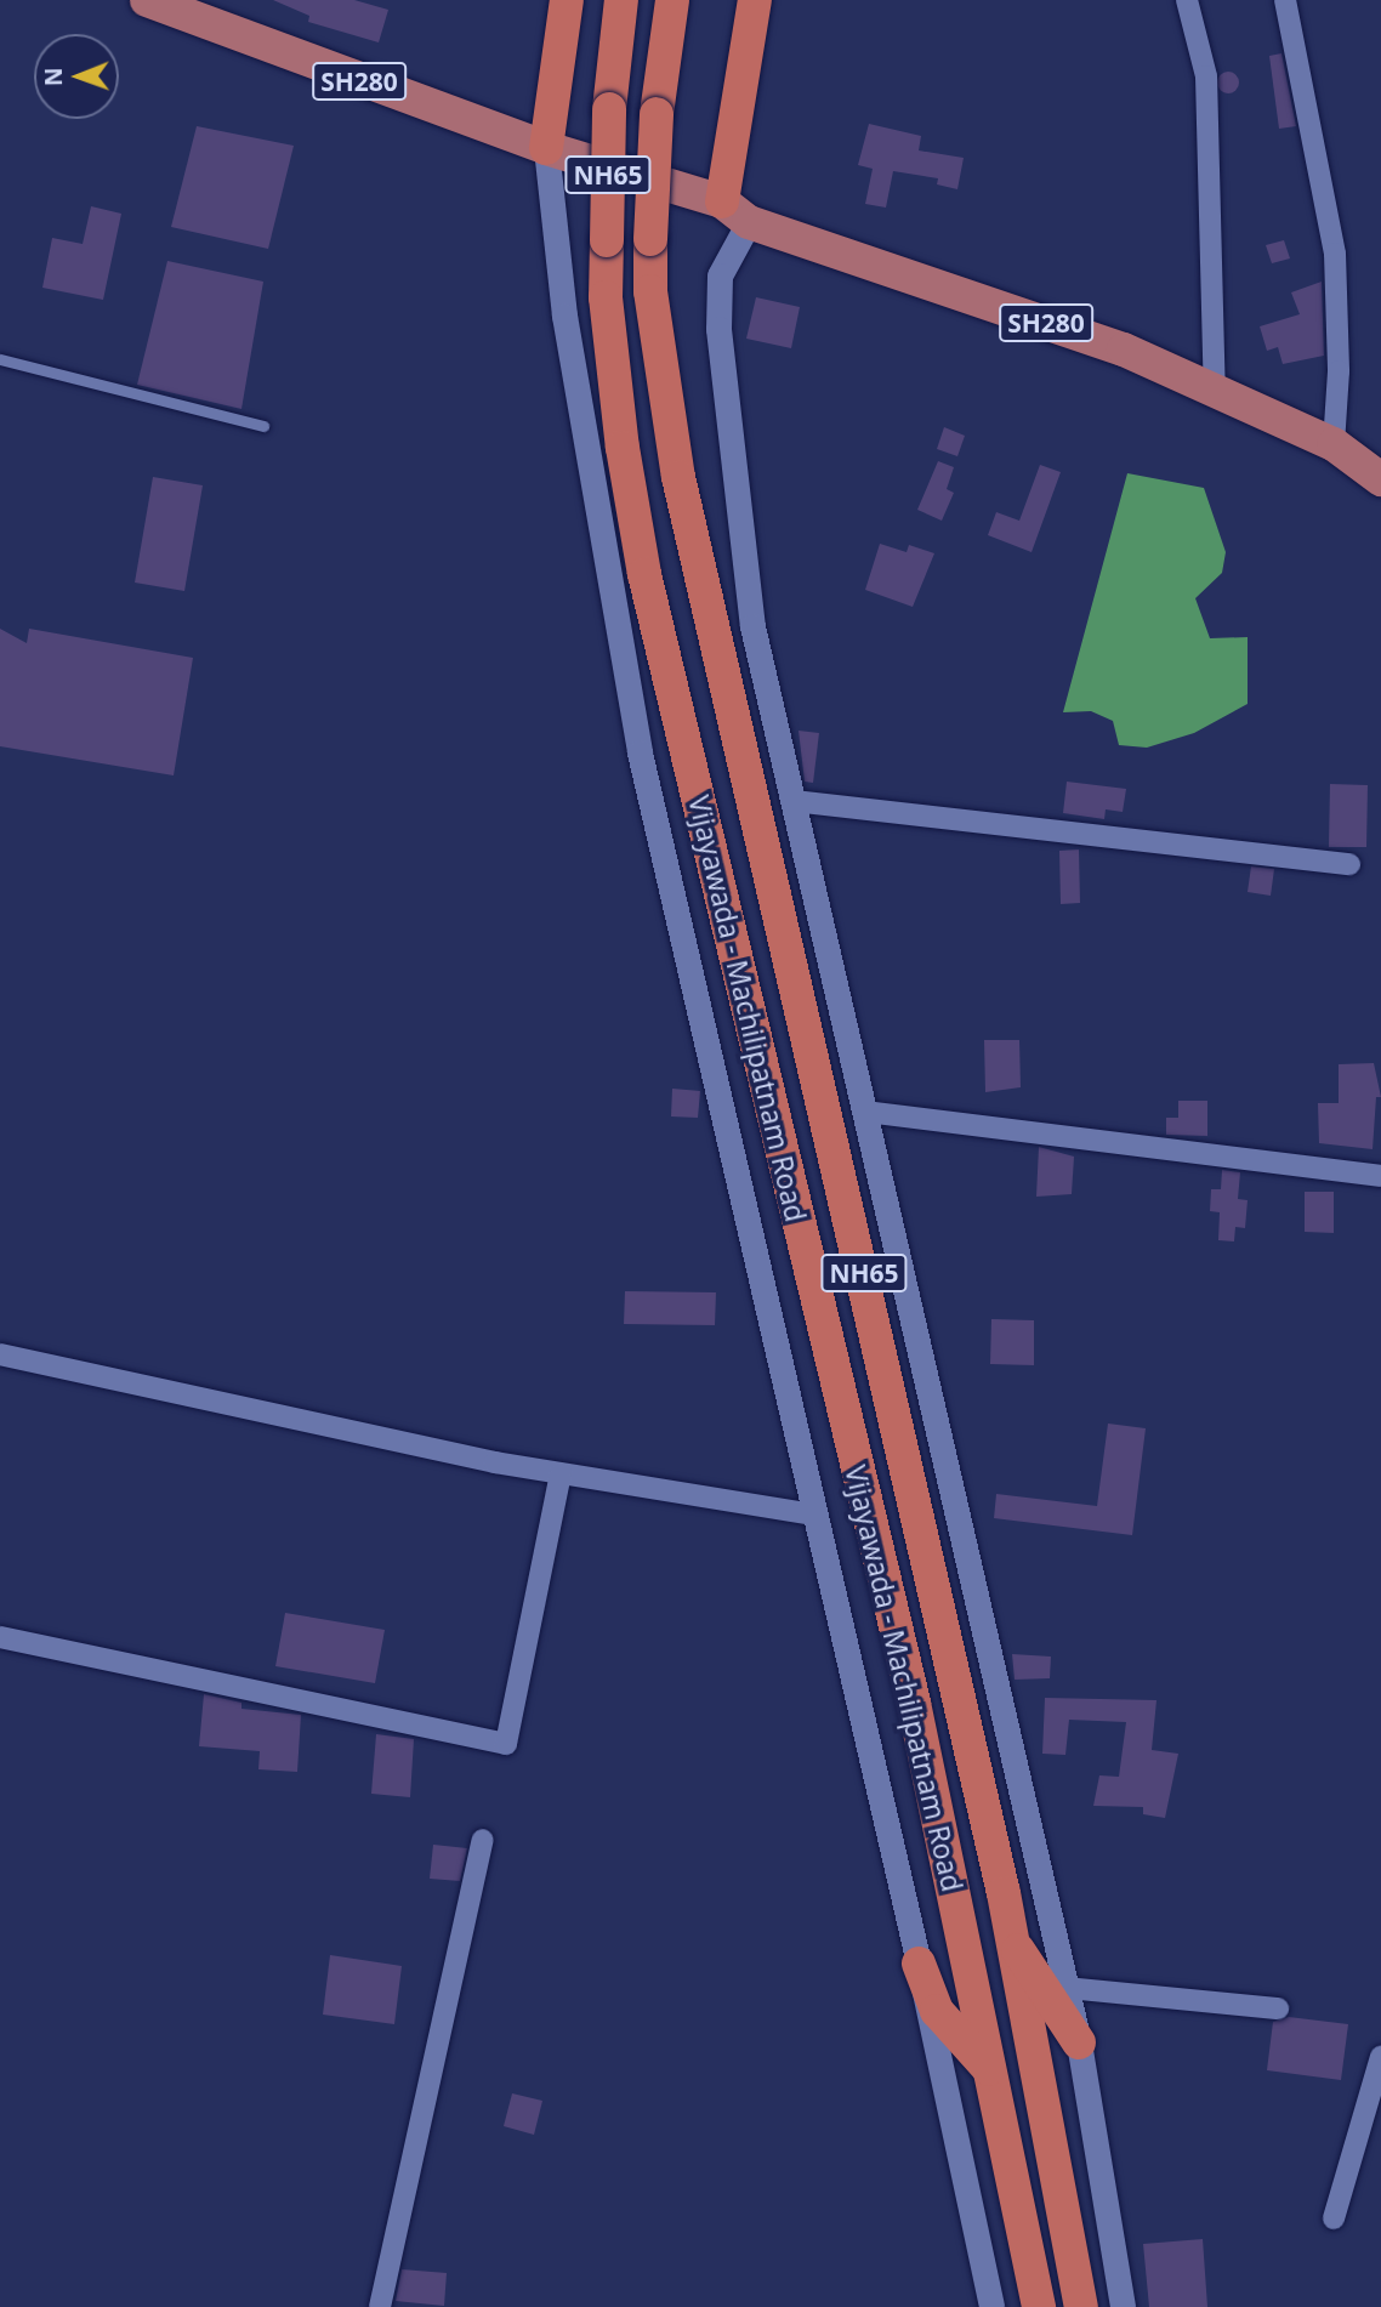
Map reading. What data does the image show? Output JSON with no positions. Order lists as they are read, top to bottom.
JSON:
{
  "streets": {
    "highway": ["NH65", "Vijayawada - Machilipatnam Road"],
    "main road": ["SH280"]
  },
  "north": "left"
}
